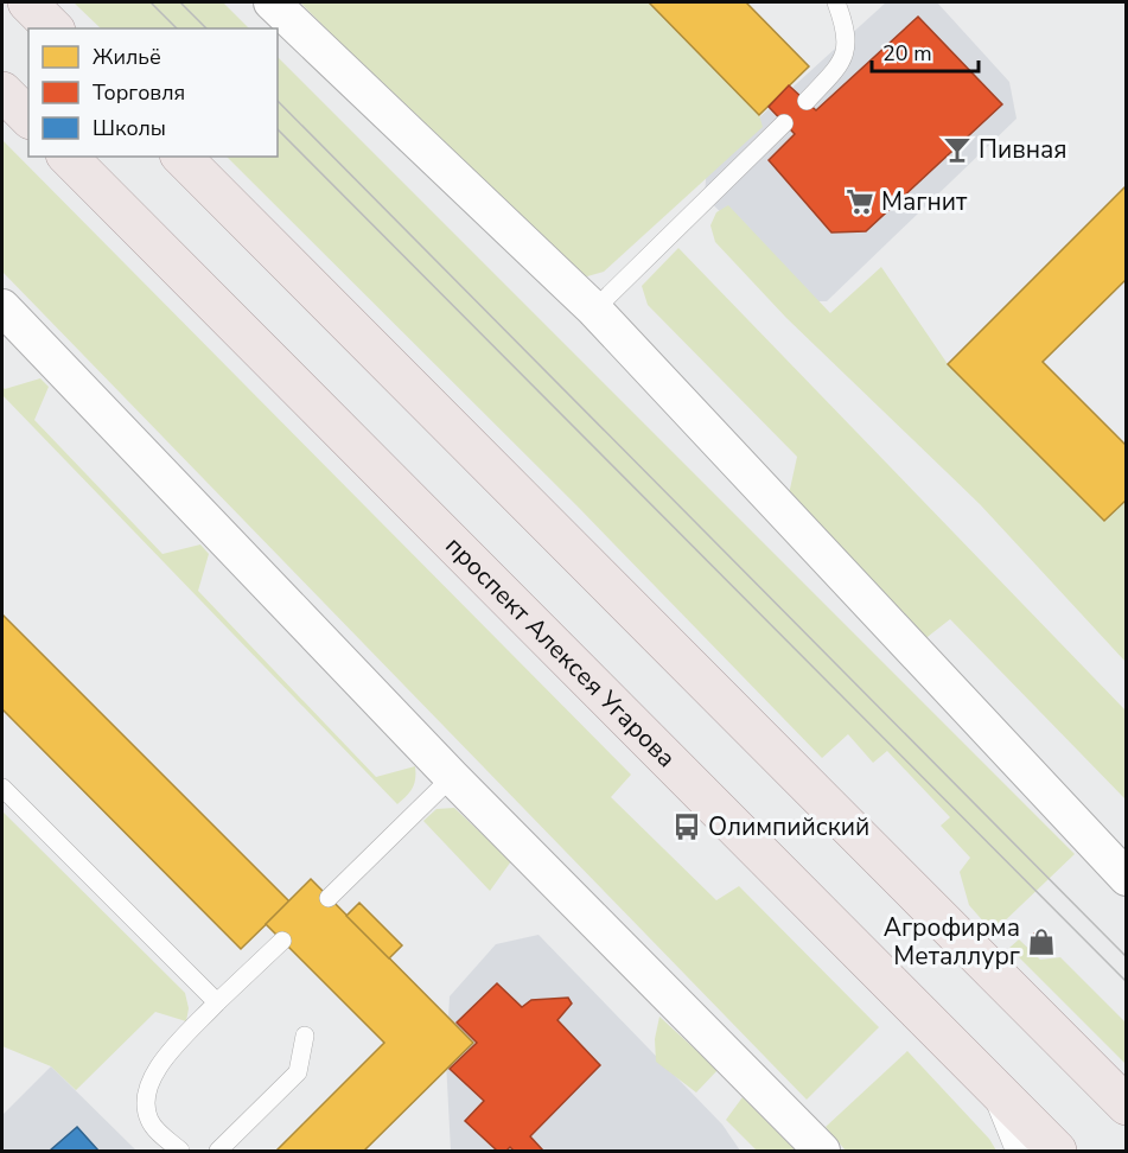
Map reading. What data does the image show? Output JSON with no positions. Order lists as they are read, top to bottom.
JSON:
{
  "streets": {
    "main road": ["проспект Алексея Угарова"]
  },
  "places": {
    "bar": ["Пивная"],
    "supermarket": ["Магнит"],
    "bus stop": ["Олимпийский"],
    "shop": ["Агрофирма Металлург"]
  },
  "legend": ["Жильё", "Торговля", "Школы"],
  "scale_bar": "20 m"
}
